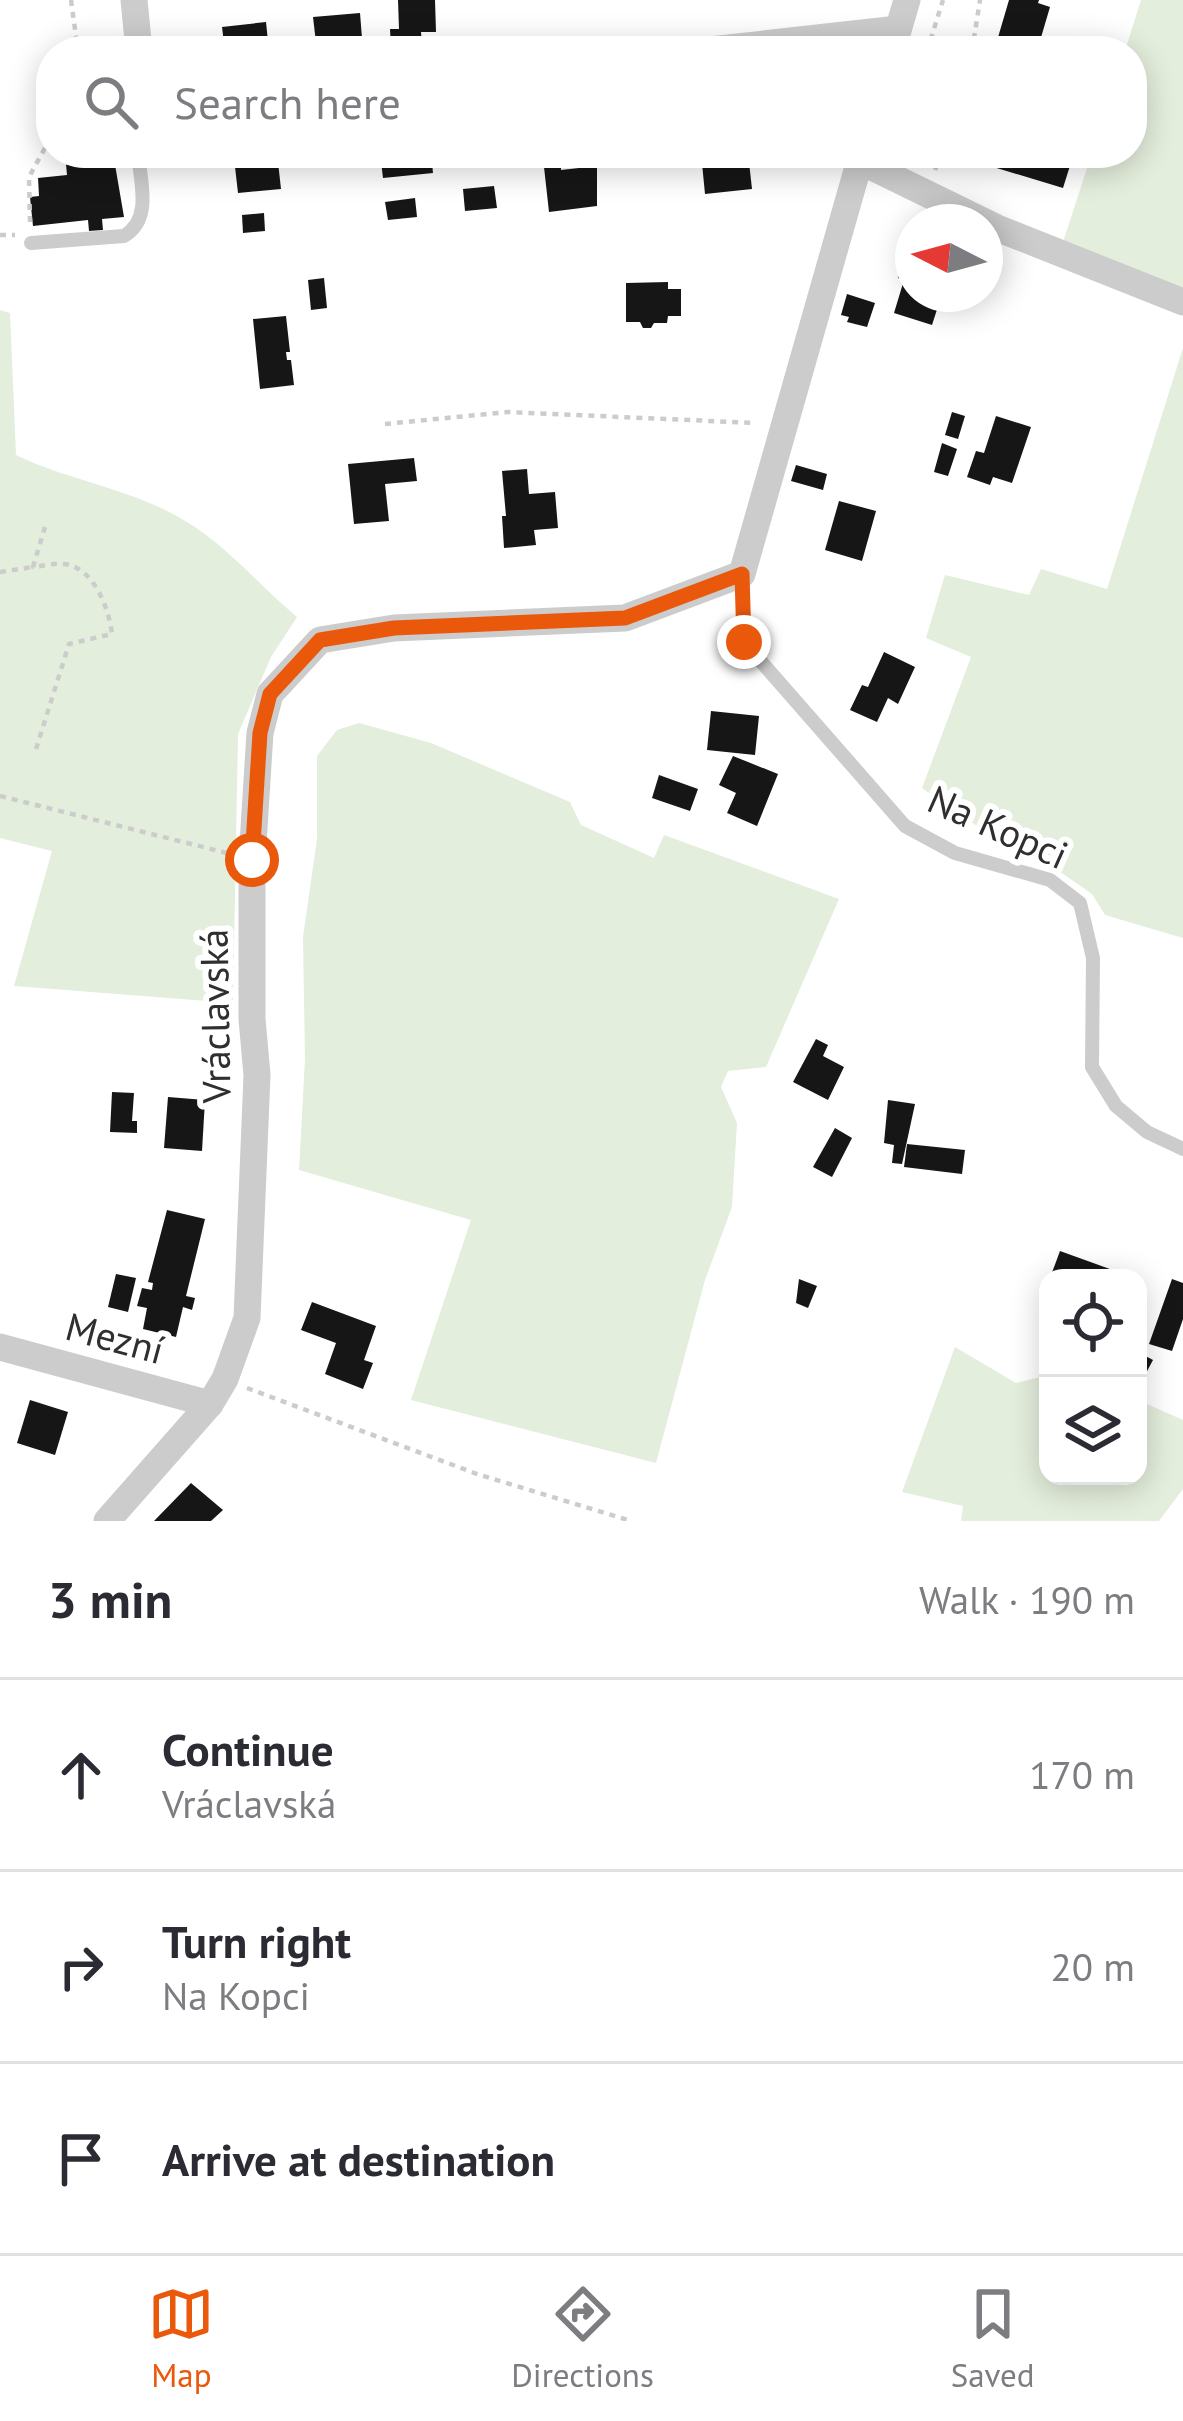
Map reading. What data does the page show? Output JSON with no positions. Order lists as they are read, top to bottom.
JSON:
{
  "streets": {
    "street": ["Vráclavská", "Mezní"],
    "lane": ["Na Kopci"]
  },
  "crossings": [
    ["Na Kopci", "Vráclavská"],
    ["Vráclavská", "Mezní"]
  ],
  "north": "left",
  "page": {
    "search": "Search here",
    "heading": ["3 min", "Walk · 190 m"],
    "list": [
      ["Continue", "Vráclavská", "170 m"],
      ["Turn right", "Na Kopci", "20 m"],
      "Arrive at destination"
    ],
    "nav": ["Map", "Directions", "Saved"]
  }
}
